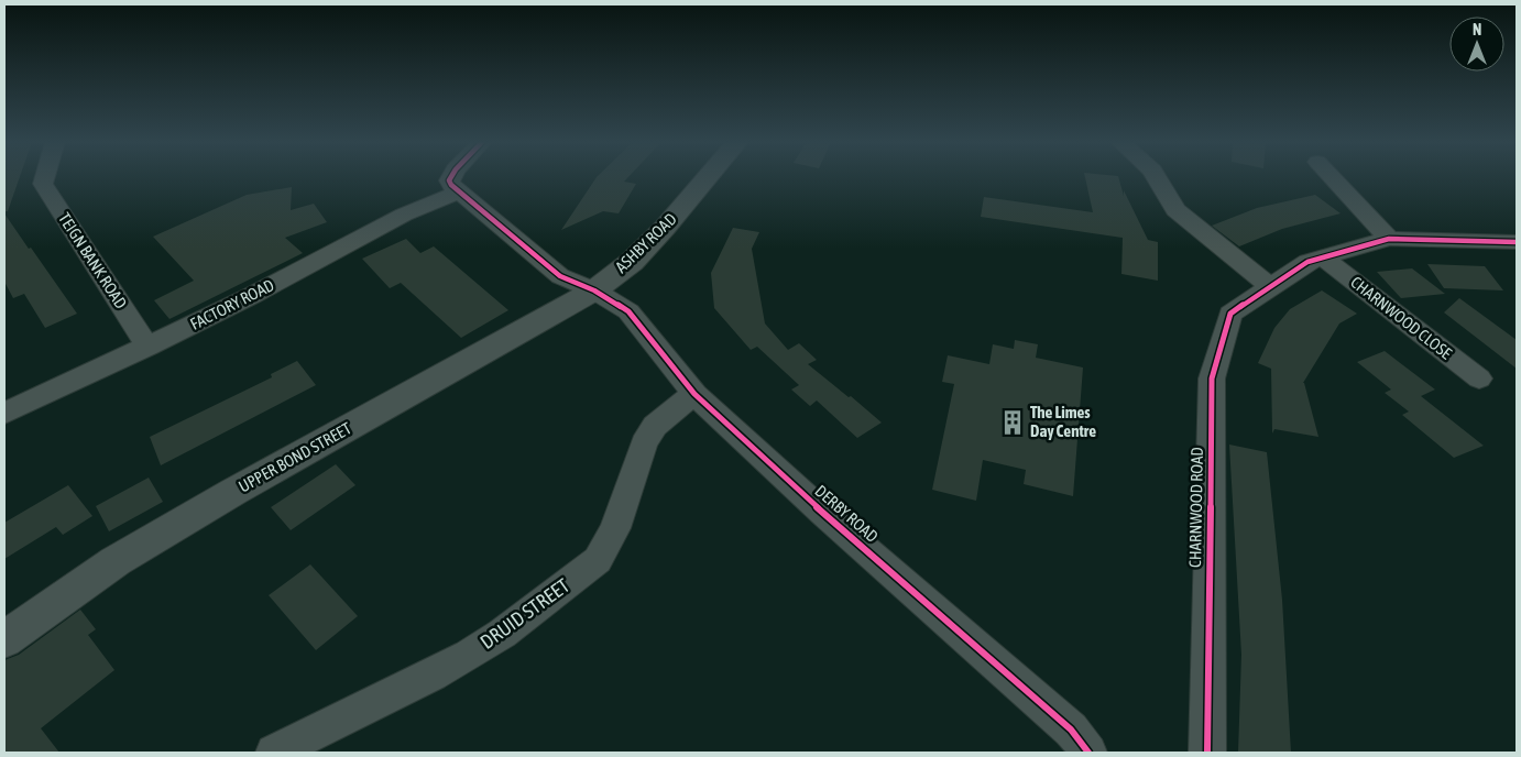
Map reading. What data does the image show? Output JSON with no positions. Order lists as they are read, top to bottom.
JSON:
{
  "streets": {
    "main road": ["ASHBY ROAD", "UPPER BOND STREET"],
    "street": [
      "TEIGN BANK ROAD",
      "FACTORY ROAD",
      "CHARNWOOD CLOSE",
      "CHARNWOOD ROAD",
      "DERBY ROAD",
      "DRUID STREET"
    ]
  },
  "crossings": [
    ["ASHBY ROAD", "UPPER BOND STREET"],
    ["ASHBY ROAD", "DERBY ROAD"],
    ["TEIGN BANK ROAD", "FACTORY ROAD"],
    ["FACTORY ROAD", "DERBY ROAD"],
    ["CHARNWOOD CLOSE", "CHARNWOOD ROAD"],
    ["UPPER BOND STREET", "DERBY ROAD"],
    ["DERBY ROAD", "DRUID STREET"]
  ],
  "places": {
    "building": ["The Limes Day Centre"]
  },
  "north": "top"
}
